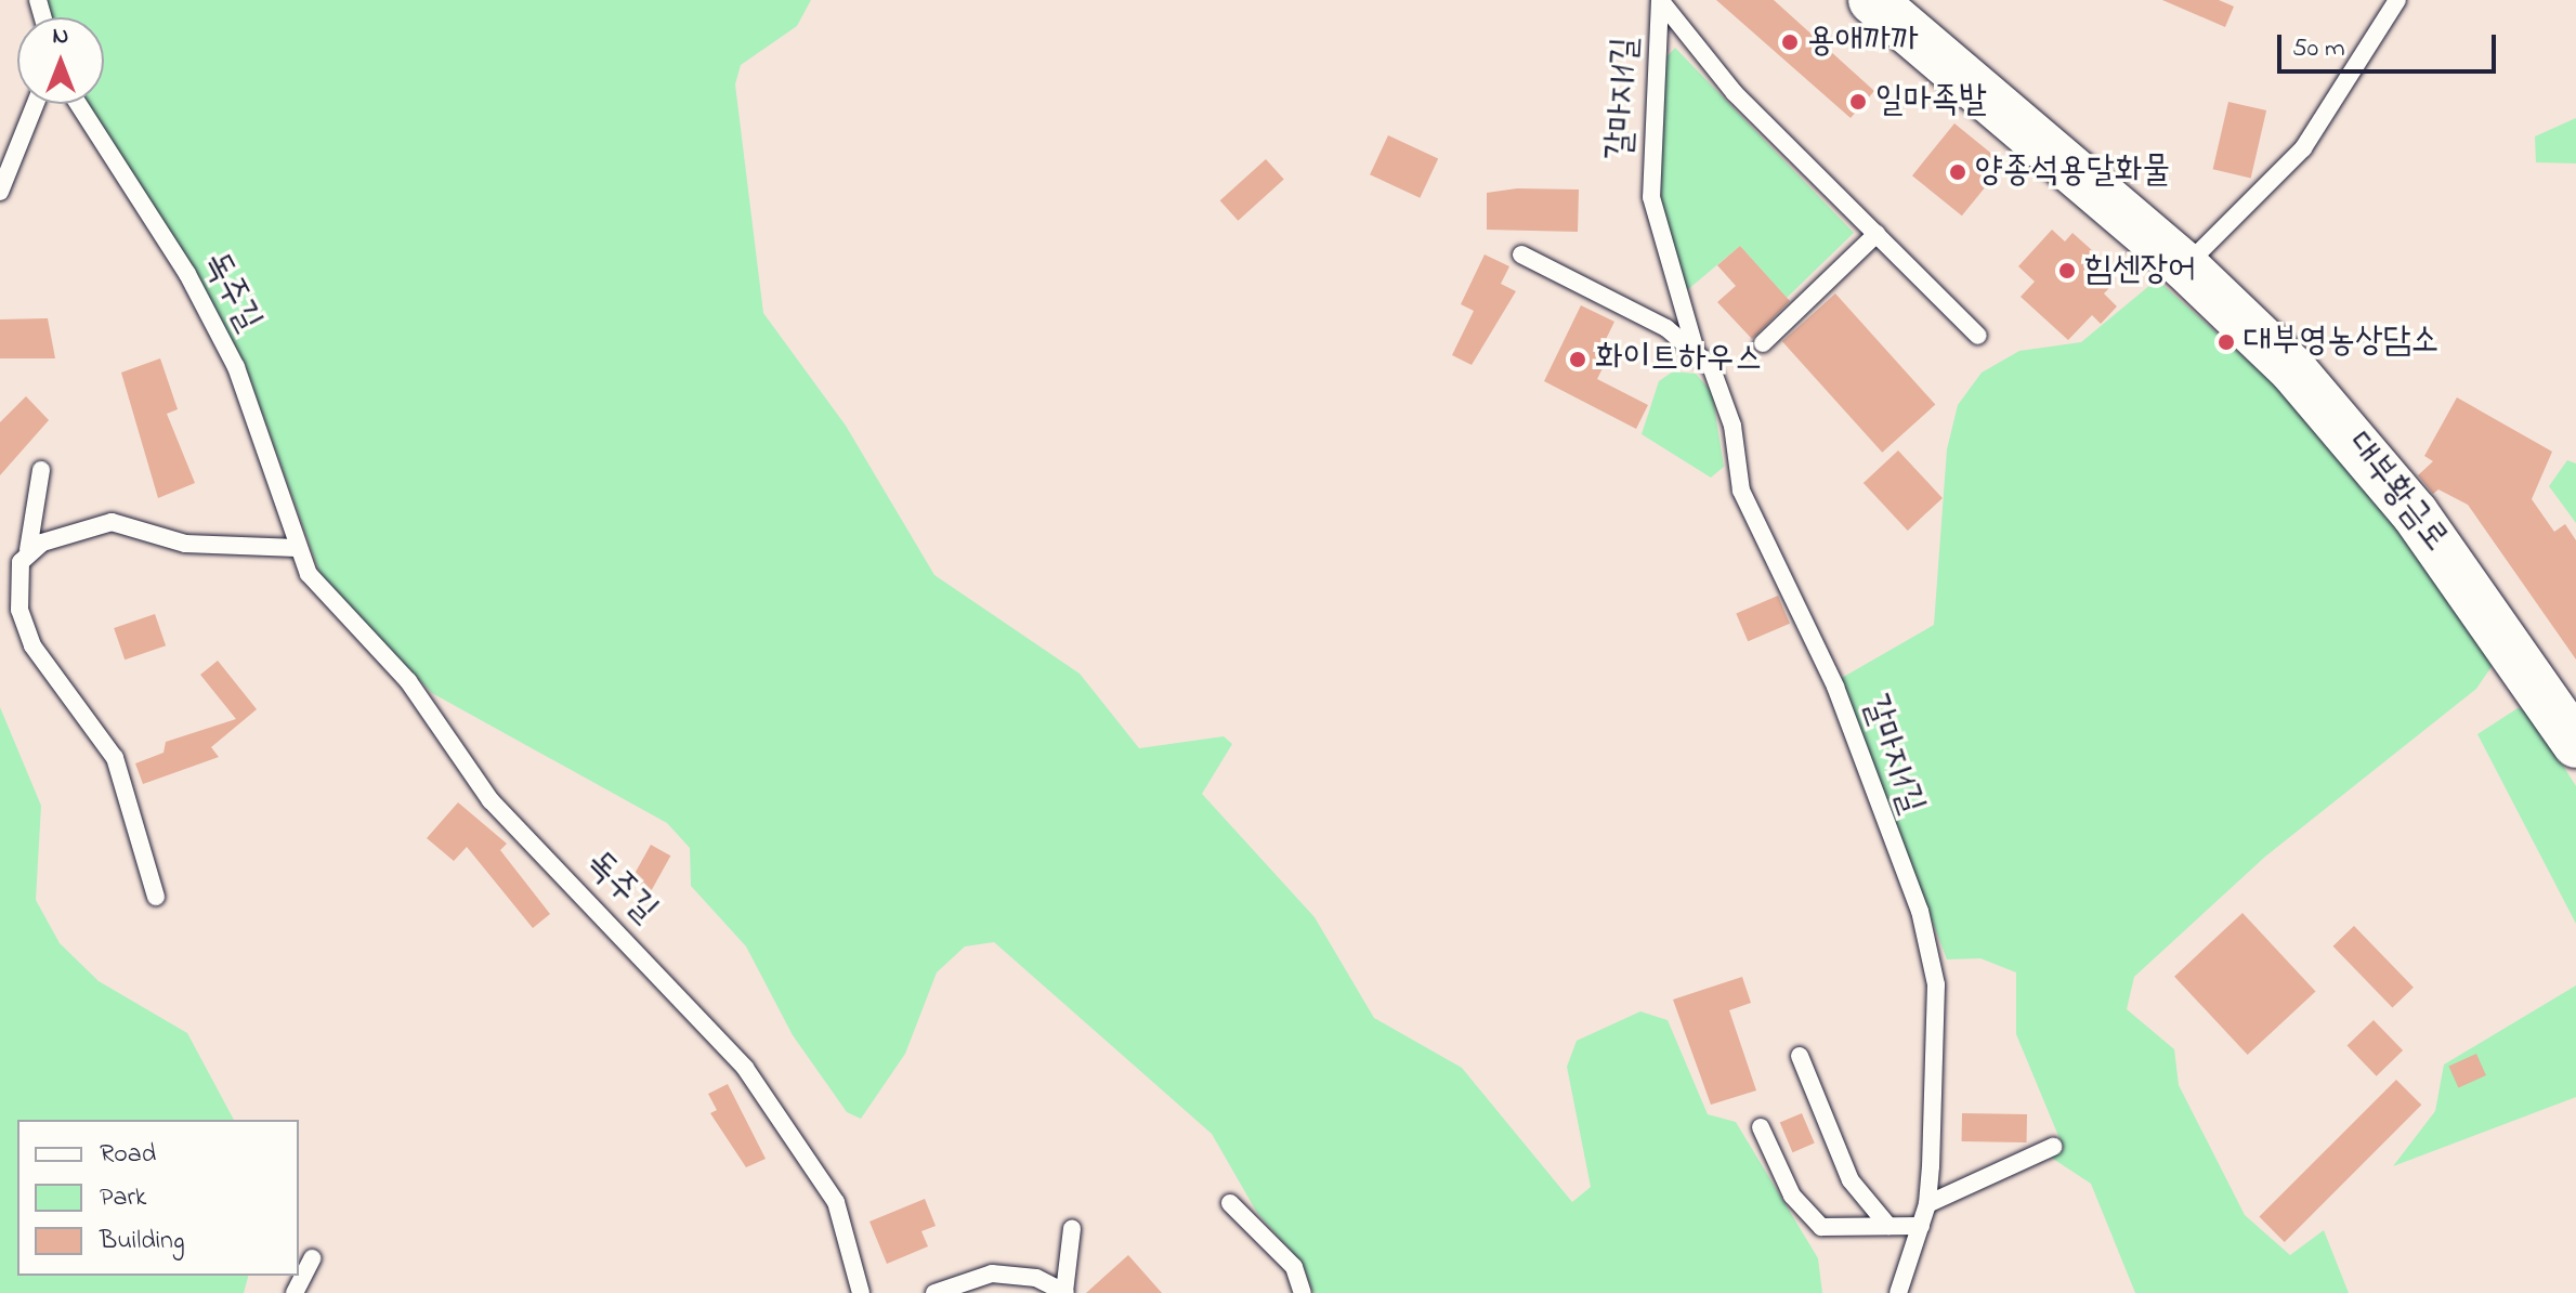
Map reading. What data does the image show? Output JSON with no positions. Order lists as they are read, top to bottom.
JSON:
{
  "streets": {
    "main road": ["대부황금로"],
    "lane": ["갈마지1길", "독주길"]
  },
  "places": [
    "용애까까",
    "일마족발",
    "양종석용달화물",
    "힘센장어",
    "대부영농상담소",
    "화이트하우스"
  ],
  "legend": ["Road", "Park", "Building"],
  "scale_bar": "50 m",
  "north": "top"
}
